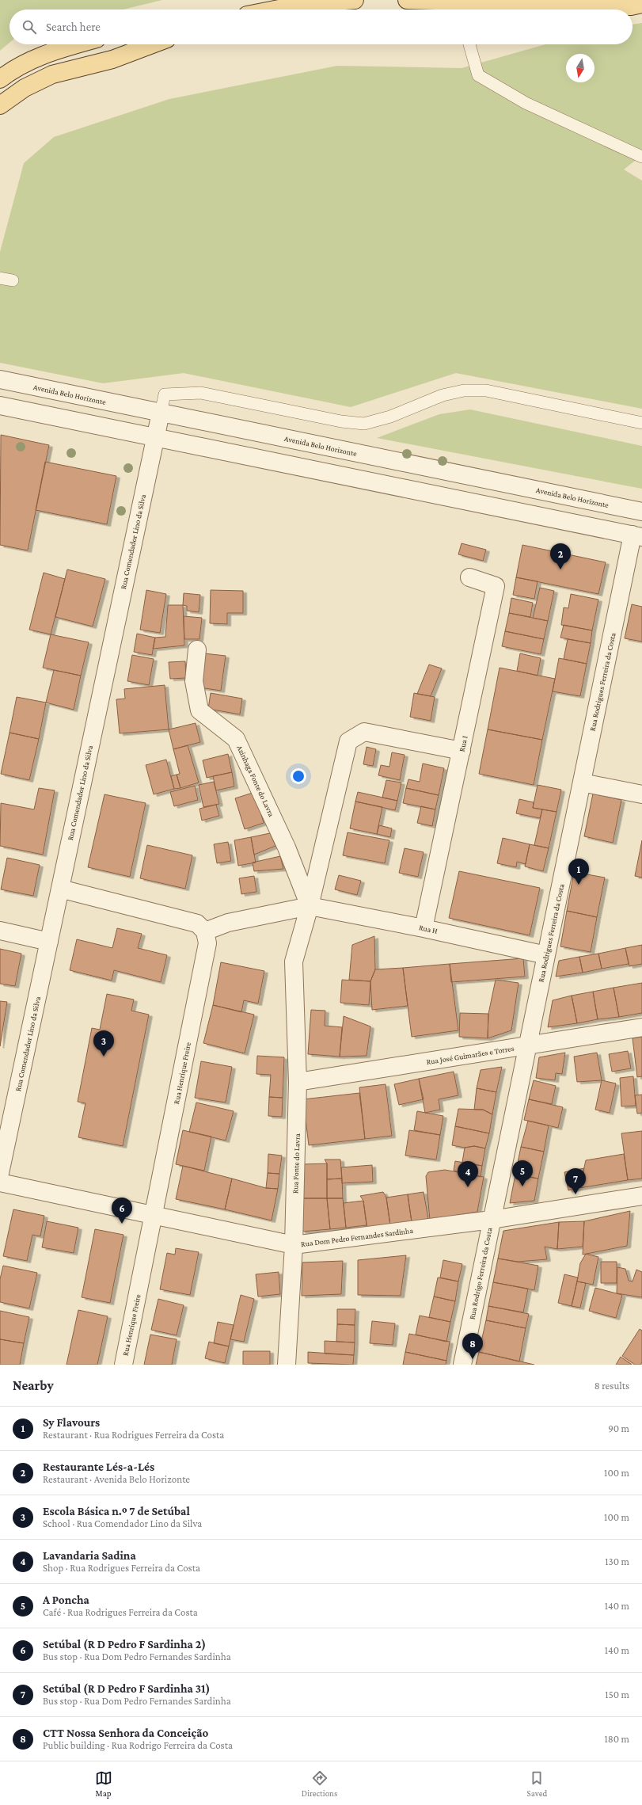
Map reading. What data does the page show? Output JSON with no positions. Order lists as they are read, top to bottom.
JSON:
{
  "streets": {
    "street": [
      "Avenida Belo Horizonte",
      "Rua Comendador Lino da Silva",
      "Rua Rodrigues Ferreira da Costa",
      "Rua I",
      "Azinhaga Fonte do Lavra",
      "Rua H",
      "Rua José Guimarães e Torres",
      "Rua Henrique Freire",
      "Rua Fonte do Lavra",
      "Rua Dom Pedro Fernandes Sardinha",
      "Rua Rodrigo Ferreira da Costa"
    ]
  },
  "crossings": [
    ["Avenida Belo Horizonte", "Rua Comendador Lino da Silva"],
    ["Rua Rodrigues Ferreira da Costa", "Rua H"],
    ["Rua Rodrigues Ferreira da Costa", "Rua José Guimarães e Torres"],
    ["Rua Rodrigues Ferreira da Costa", "Rua Dom Pedro Fernandes Sardinha"],
    ["Rua Rodrigues Ferreira da Costa", "Rua Rodrigo Ferreira da Costa"],
    ["Rua I", "Rua H"],
    ["Azinhaga Fonte do Lavra", "Rua H"],
    ["Azinhaga Fonte do Lavra", "Rua Fonte do Lavra"],
    ["Rua H", "Rua Henrique Freire"],
    ["Rua H", "Rua Fonte do Lavra"],
    ["Rua José Guimarães e Torres", "Rua Fonte do Lavra"],
    ["Rua Henrique Freire", "Rua Dom Pedro Fernandes Sardinha"],
    ["Rua Fonte do Lavra", "Rua Dom Pedro Fernandes Sardinha"],
    ["Rua Dom Pedro Fernandes Sardinha", "Rua Rodrigo Ferreira da Costa"]
  ],
  "north": "bottom",
  "page": {
    "search": "Search here",
    "pins": [
      "2",
      "1",
      "3",
      "5",
      "4",
      "7",
      "6",
      "8"
    ],
    "heading": ["Nearby", "8 results"],
    "list": [
      {
        "mark": "1",
        "name": "Sy Flavours",
        "note": "Restaurant · Rua Rodrigues Ferreira da Costa",
        "value": "90 m"
      },
      {
        "mark": "2",
        "name": "Restaurante Lés-a-Lés",
        "note": "Restaurant · Avenida Belo Horizonte",
        "value": "100 m"
      },
      {
        "mark": "3",
        "name": "Escola Básica n.º 7 de Setúbal",
        "note": "School · Rua Comendador Lino da Silva",
        "value": "100 m"
      },
      {
        "mark": "4",
        "name": "Lavandaria Sadina",
        "note": "Shop · Rua Rodrigues Ferreira da Costa",
        "value": "130 m"
      },
      {
        "mark": "5",
        "name": "A Poncha",
        "note": "Café · Rua Rodrigues Ferreira da Costa",
        "value": "140 m"
      },
      {
        "mark": "6",
        "name": "Setúbal (R D Pedro F Sardinha 2)",
        "note": "Bus stop · Rua Dom Pedro Fernandes Sardinha",
        "value": "140 m"
      },
      {
        "mark": "7",
        "name": "Setúbal (R D Pedro F Sardinha 31)",
        "note": "Bus stop · Rua Dom Pedro Fernandes Sardinha",
        "value": "150 m"
      },
      {
        "mark": "8",
        "name": "CTT Nossa Senhora da Conceição",
        "note": "Public building · Rua Rodrigo Ferreira da Costa",
        "value": "180 m"
      }
    ],
    "nav": ["Map", "Directions", "Saved"]
  }
}
